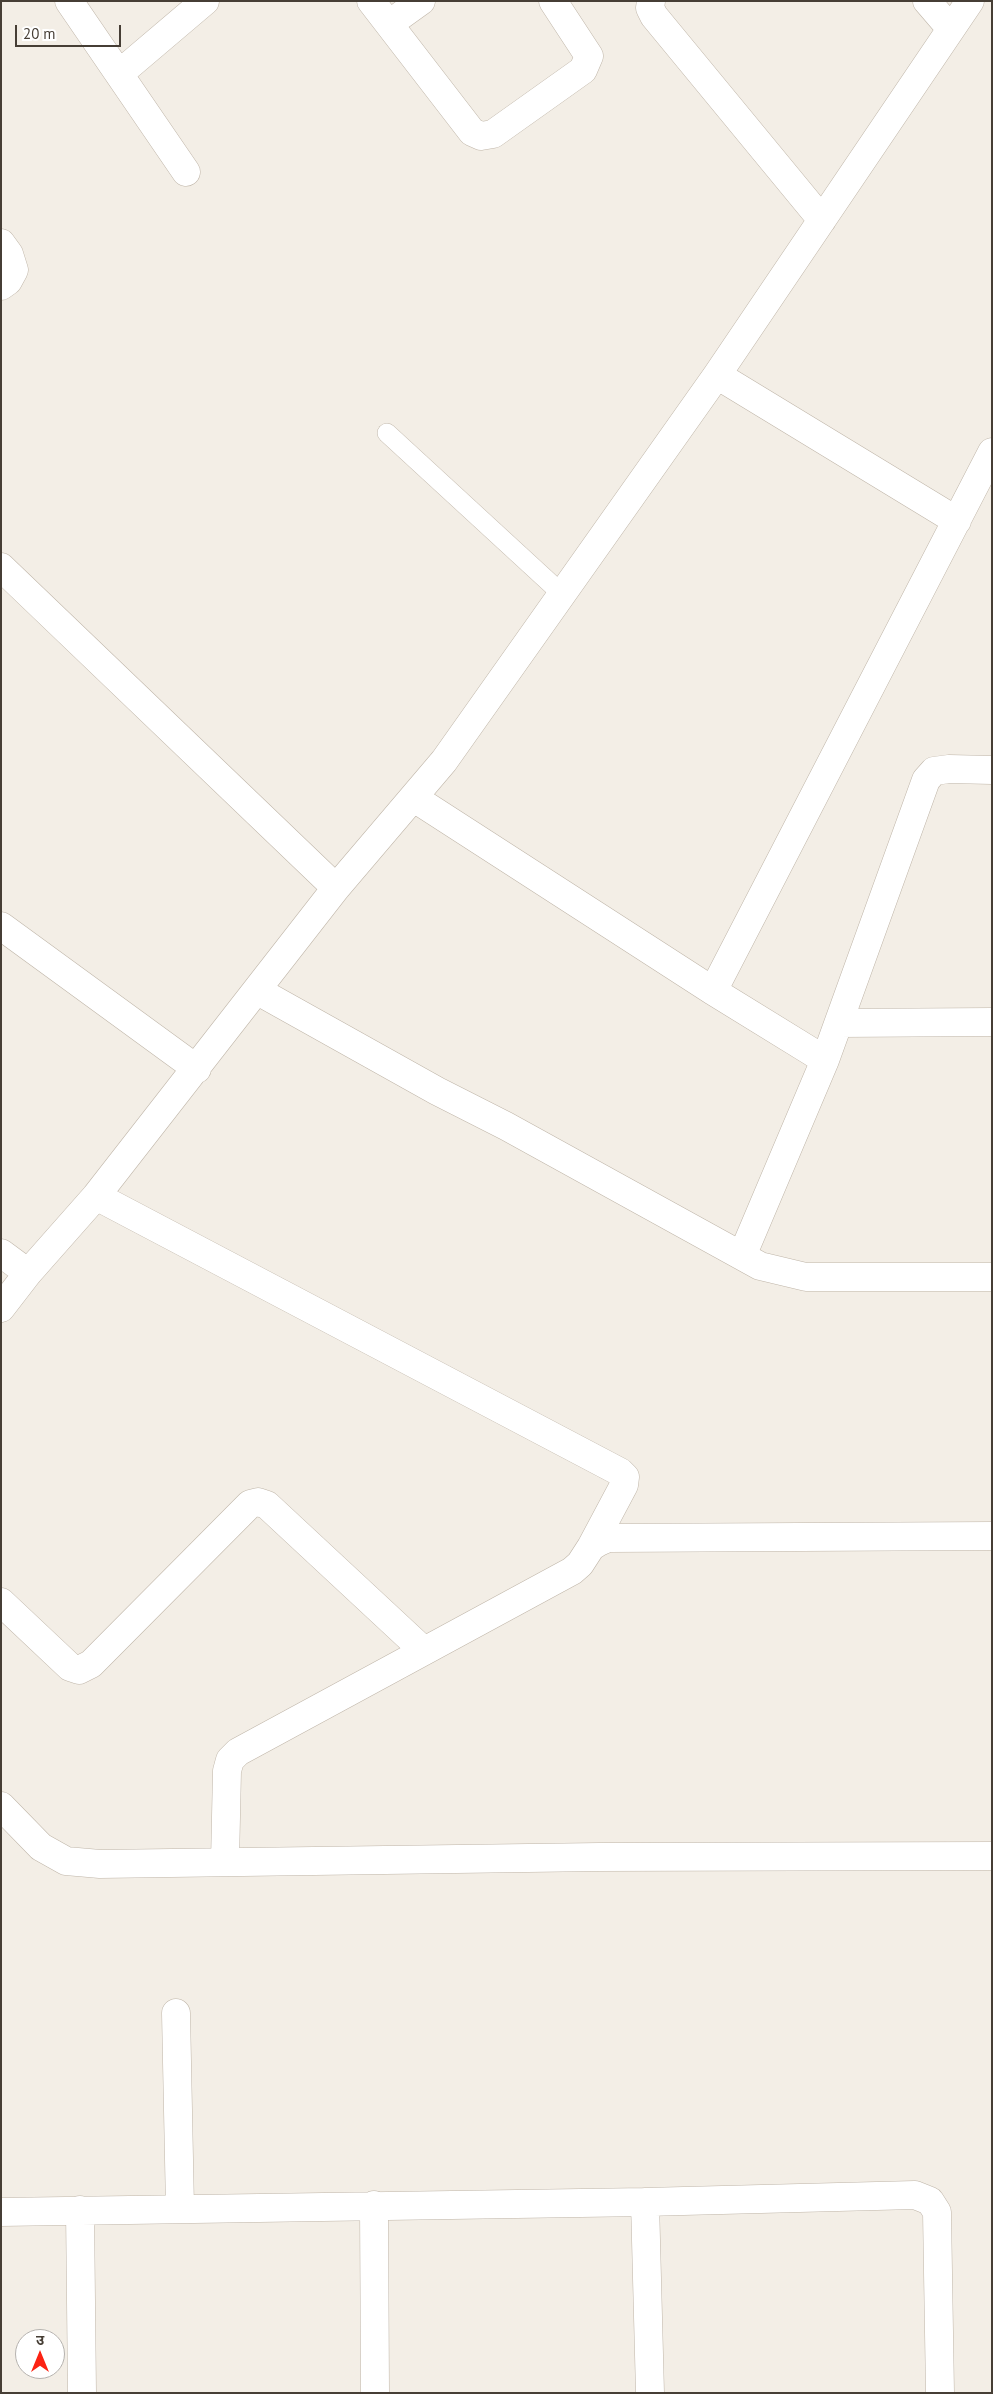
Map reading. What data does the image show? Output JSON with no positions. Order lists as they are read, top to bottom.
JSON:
{
  "scale_bar": "20 m",
  "north": "top"
}
